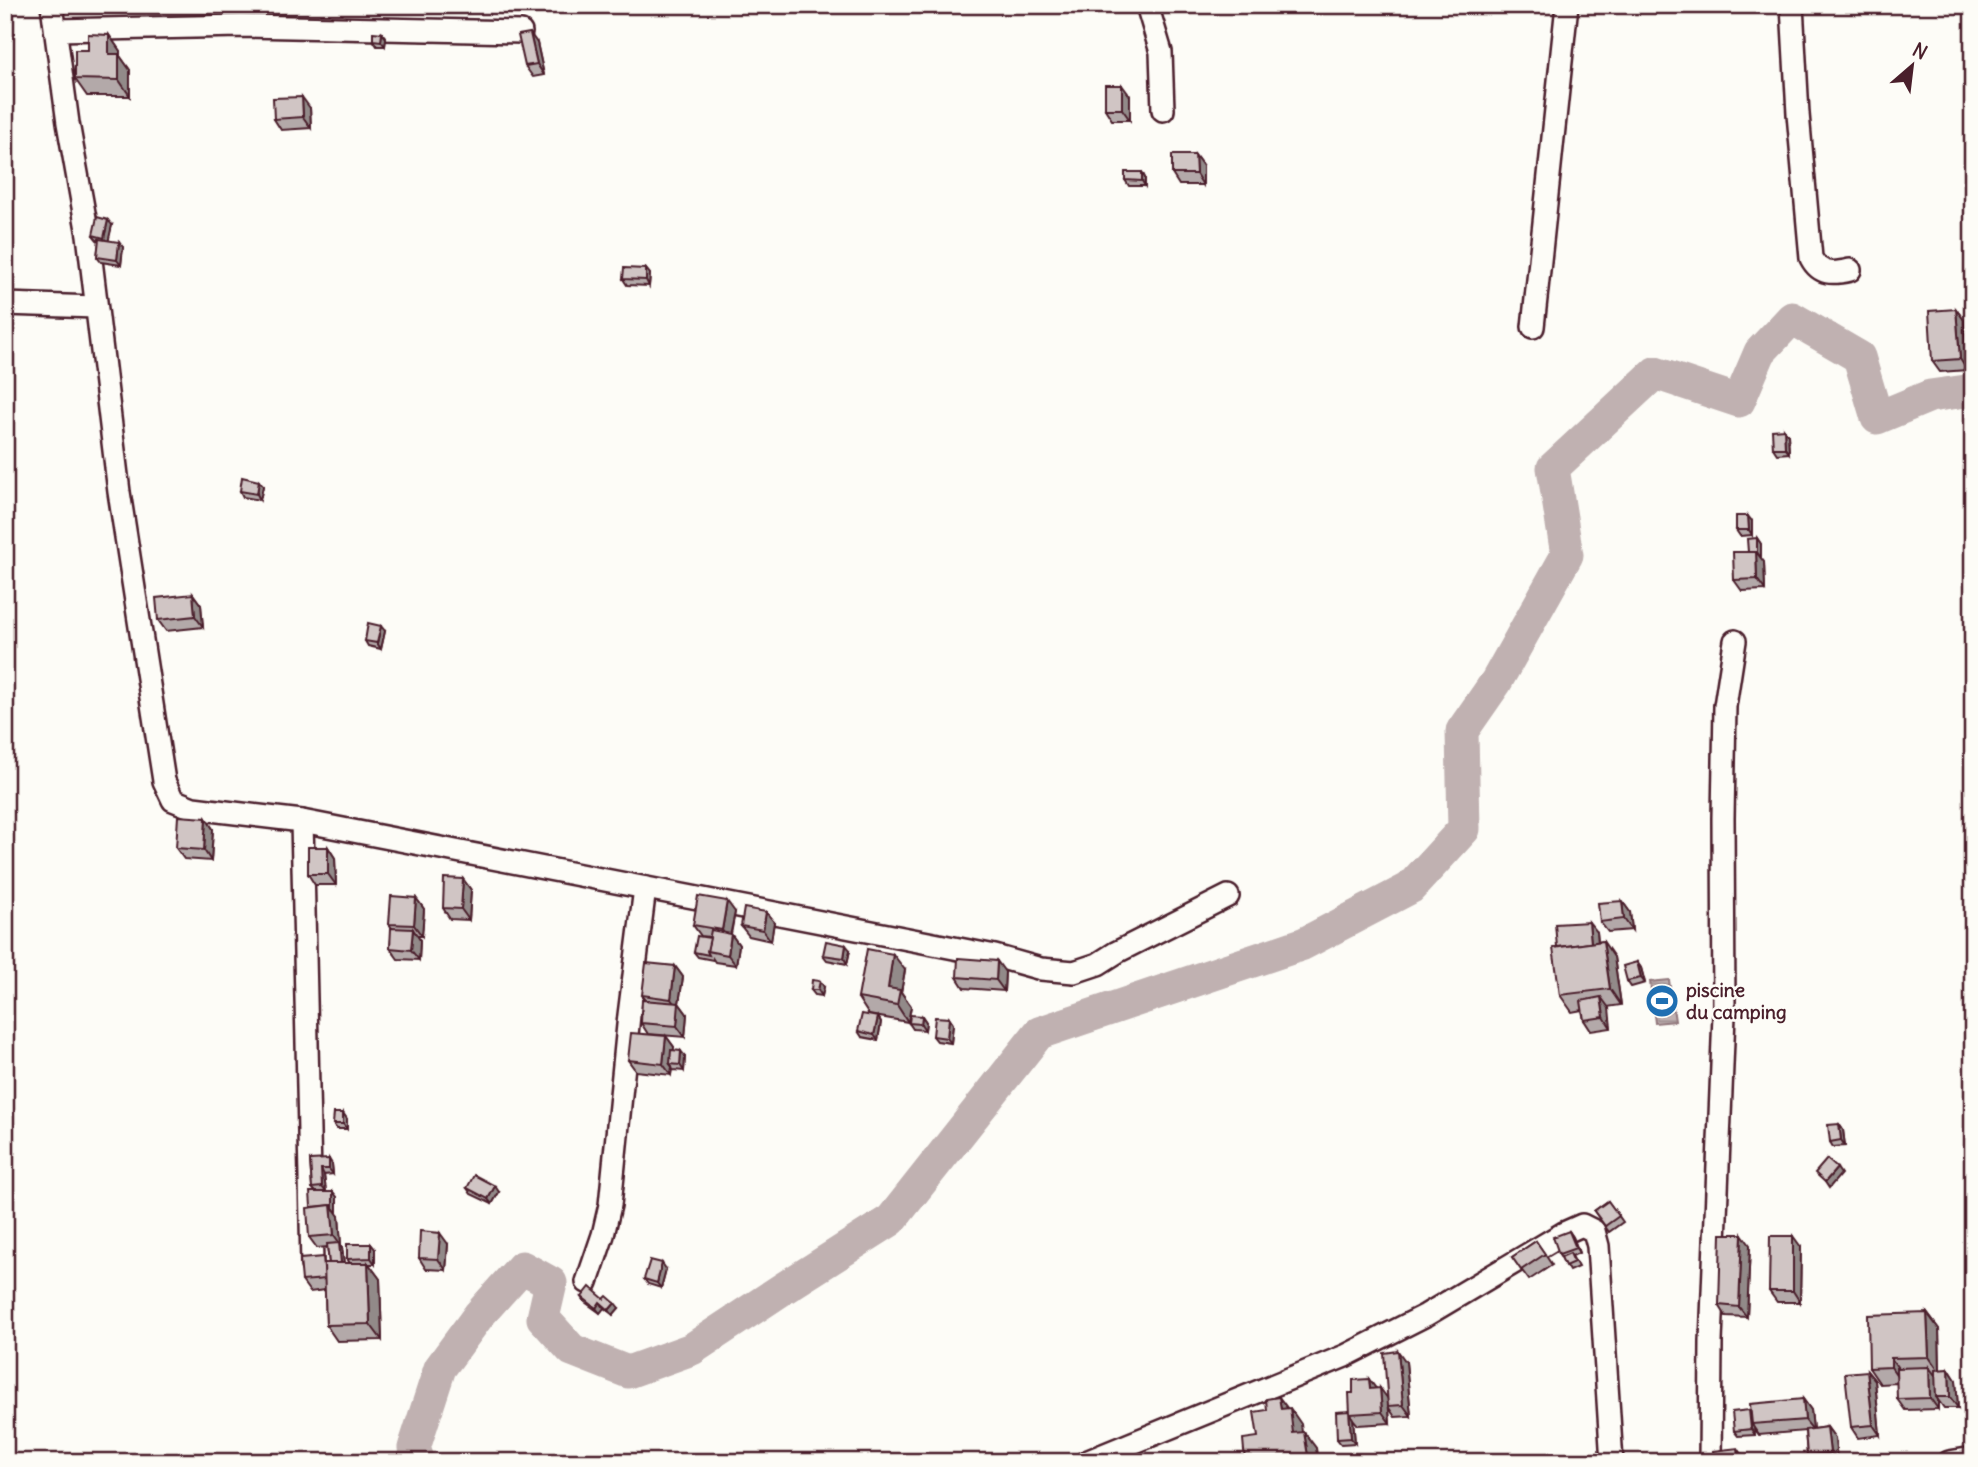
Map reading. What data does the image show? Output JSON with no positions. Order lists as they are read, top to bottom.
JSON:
{
  "places": {
    "sports": ["piscine du camping"]
  },
  "north": "top right"
}
